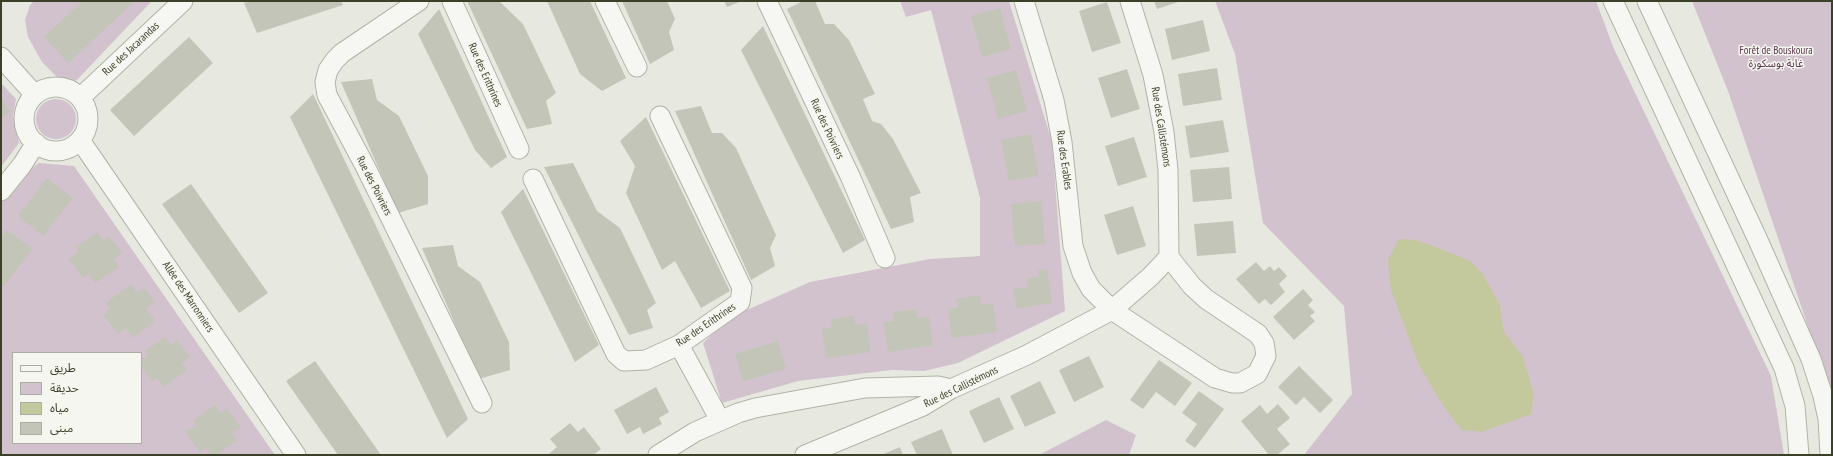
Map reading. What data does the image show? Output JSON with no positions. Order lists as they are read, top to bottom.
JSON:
{
  "streets": {
    "street": [
      "Rue des Jacarandas",
      "Rue des Erithrines",
      "Rue des Callistémons",
      "Rue des Poivriers",
      "Rue des Erables",
      "Allée des Marronniers"
    ]
  },
  "crossings": [
    ["Rue des Jacarandas", "Allée des Marronniers"],
    ["Rue des Callistémons", "Rue des Erables"]
  ],
  "parks": ["Forêt de Bouskoura غابة بوسكورة"],
  "legend": [
    "طريق",
    "حديقة",
    "مياه",
    "مبنى"
  ]
}
